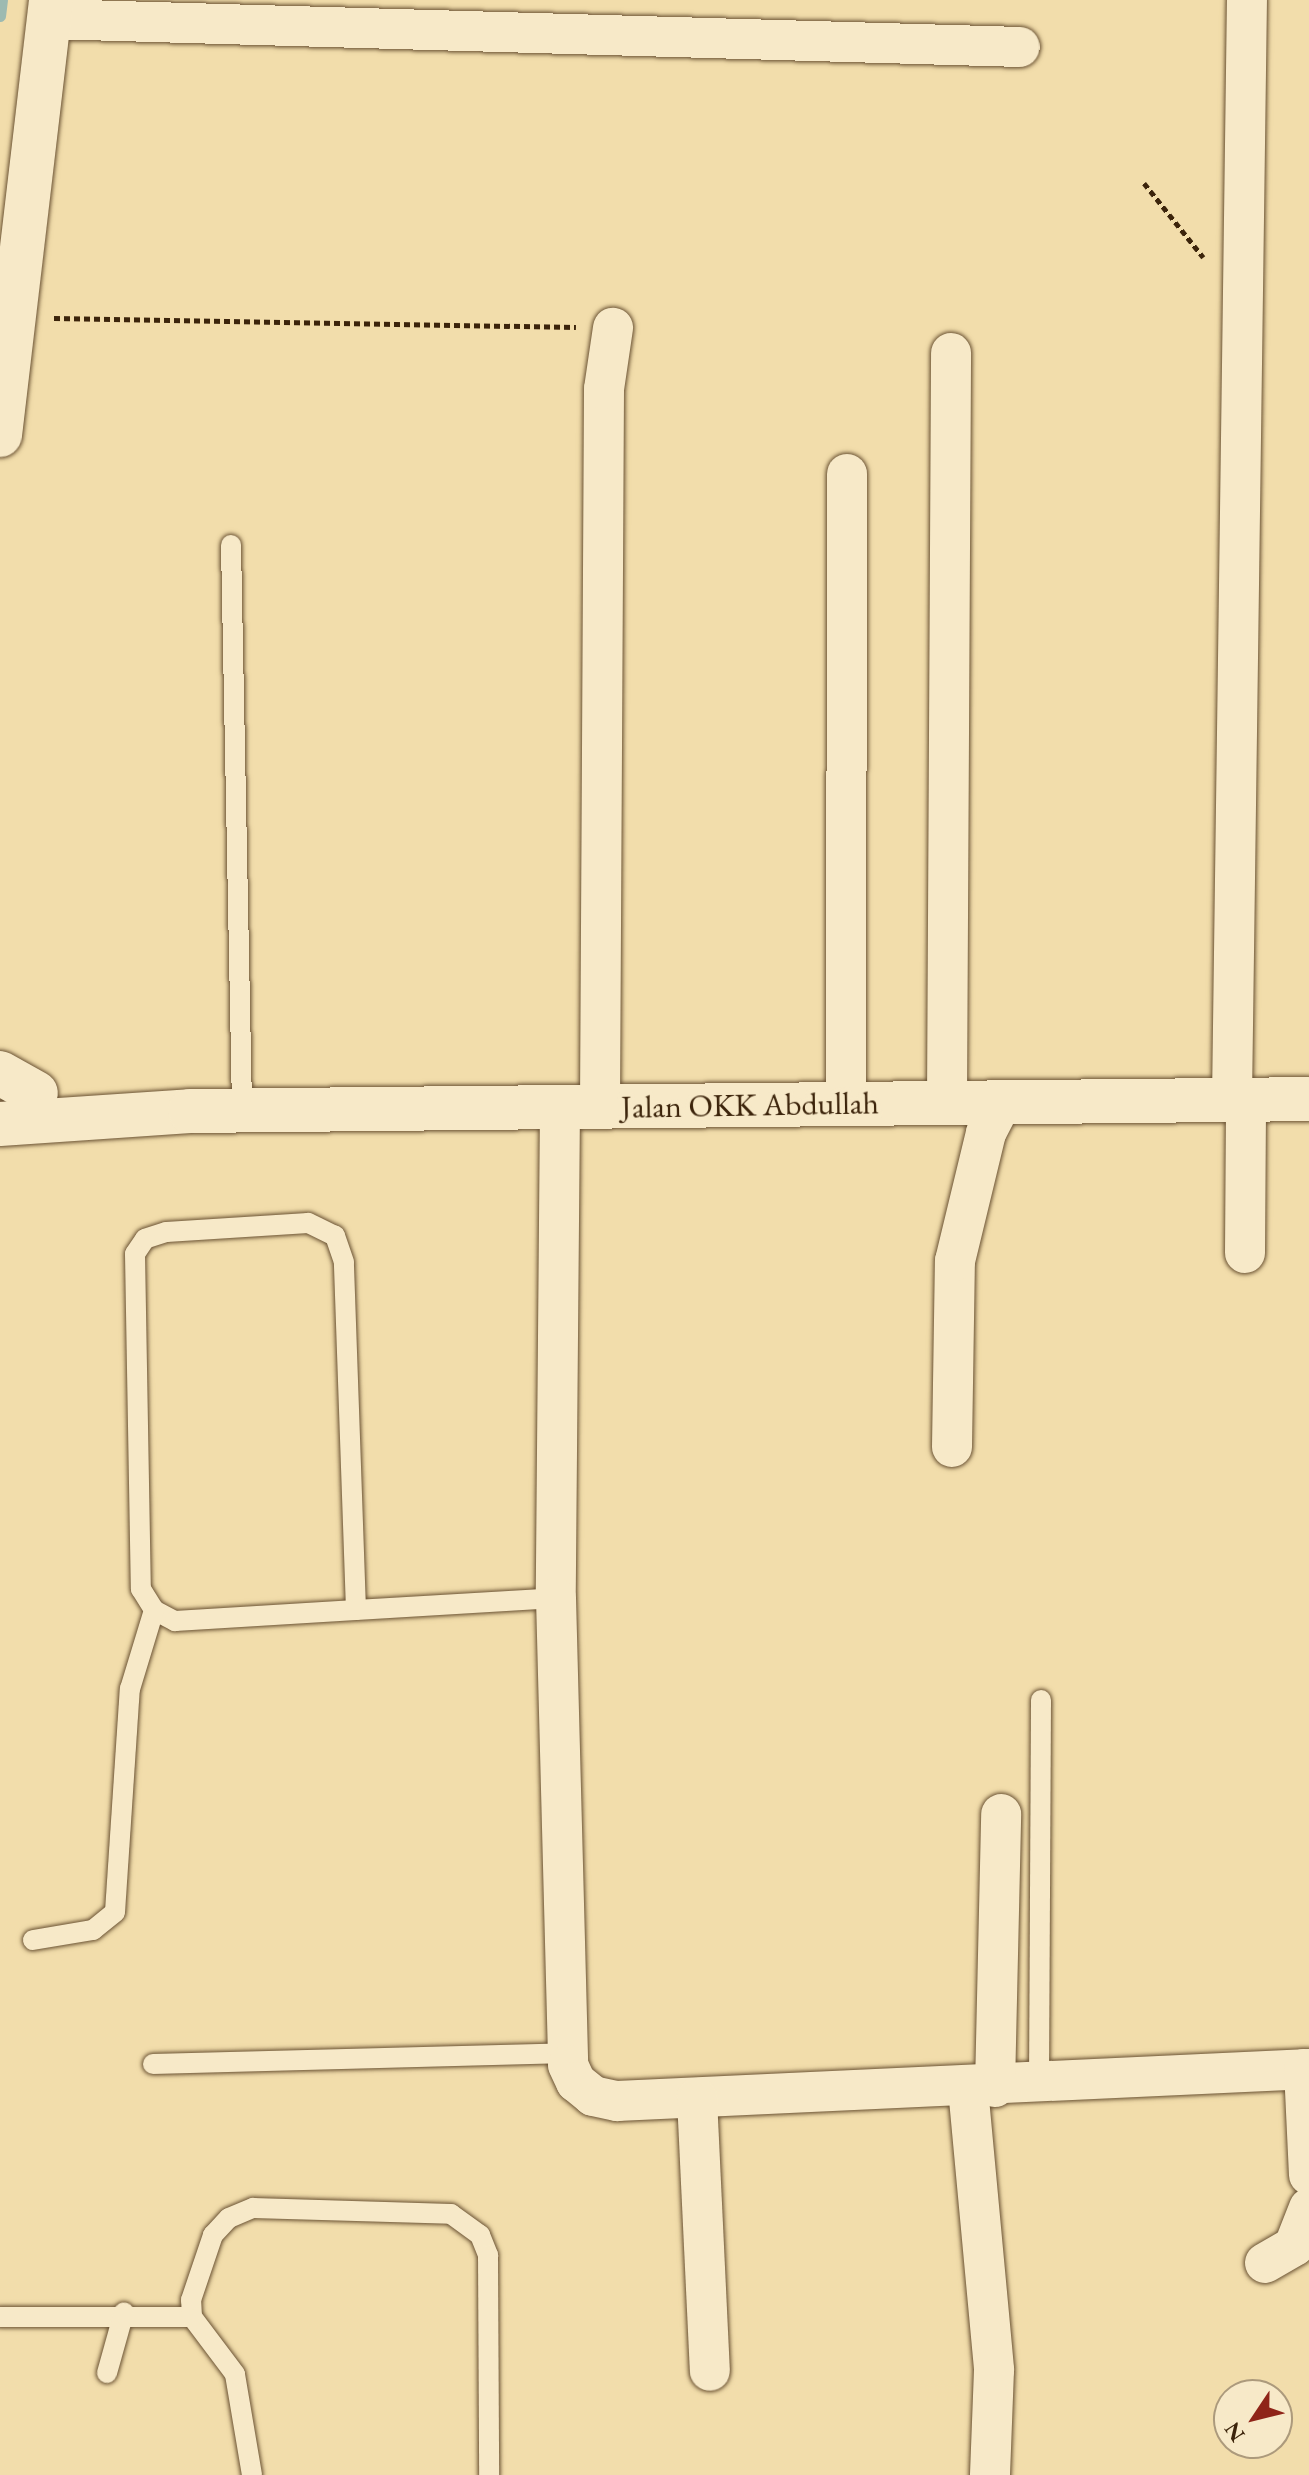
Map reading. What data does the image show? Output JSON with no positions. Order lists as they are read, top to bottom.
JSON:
{
  "streets": {
    "main road": ["Jalan OKK Abdullah"]
  },
  "north": "bottom left"
}
